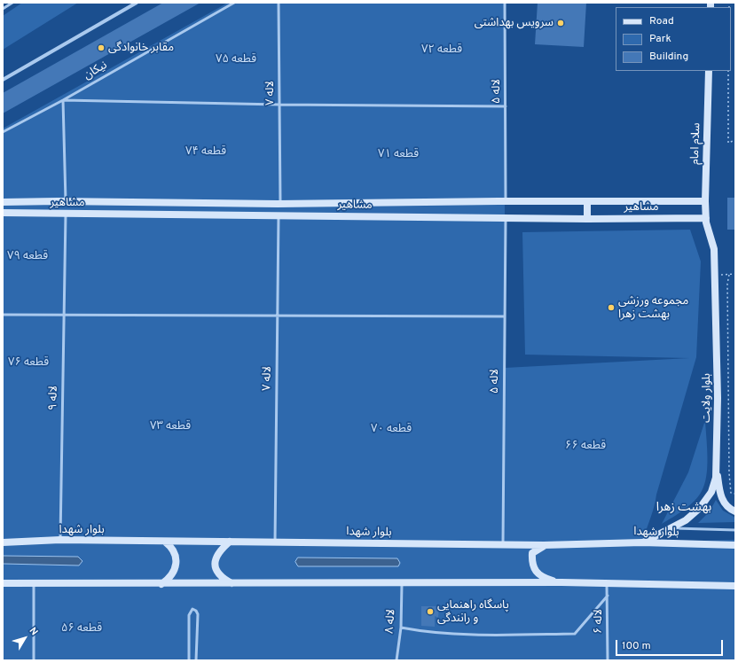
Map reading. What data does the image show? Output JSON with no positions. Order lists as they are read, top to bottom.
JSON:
{
  "streets": {
    "street": [
      "سلام امام",
      "مشاهیر",
      "بلوار ولایت",
      "بلوار شهدا"
    ],
    "lane": [
      "نیکان",
      "لاله ۵",
      "لاله ۷",
      "لاله ۹",
      "لاله ۸",
      "لاله ۶"
    ]
  },
  "crossings": [
    ["لاله ۵", "مشاهیر"],
    ["لاله ۵", "بلوار شهدا"],
    ["لاله ۷", "مشاهیر"],
    ["لاله ۷", "بلوار شهدا"],
    ["سلام امام", "مشاهیر"],
    ["سلام امام", "بلوار ولایت"],
    ["مشاهیر", "لاله ۹"],
    ["مشاهیر", "بلوار ولایت"],
    ["لاله ۹", "بلوار شهدا"],
    ["بلوار ولایت", "بلوار شهدا"]
  ],
  "districts": ["بهشت زهرا"],
  "parks": [
    "قطعه ۷۲",
    "قطعه ۷۵",
    "قطعه ۷۴",
    "قطعه ۷۱",
    "قطعه ۷۹",
    "قطعه ۷۶",
    "قطعه ۷۳",
    "قطعه ۷۰",
    "قطعه ۶۶",
    "قطعه ۵۶"
  ],
  "places": [
    "سرویس بهداشتی",
    "مقابر خانوادگی",
    "مجموعه ورزشی بهشت زهرا",
    "پاسگاه راهنمایی و رانندگی"
  ],
  "legend": ["Road", "Park", "Building"],
  "scale_bar": "100 m",
  "north": "top right"
}
